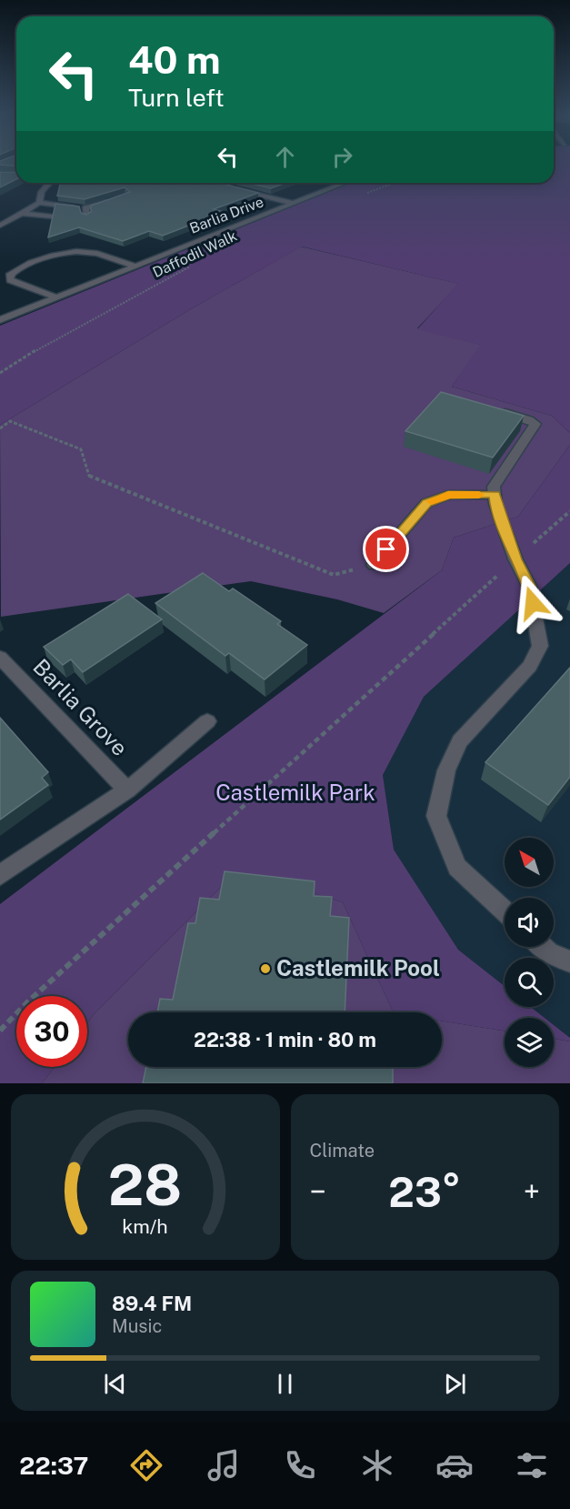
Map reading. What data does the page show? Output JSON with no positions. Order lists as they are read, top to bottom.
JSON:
{
  "streets": {
    "street": ["Barlia Drive", "Barlia Grove"],
    "path": ["Daffodil Walk"]
  },
  "parks": ["Castlemilk Park"],
  "places": ["Castlemilk Pool"],
  "north": "top left",
  "page": {
    "turn": ["40 m", "Turn left"],
    "limit": "30",
    "trip": "22:38 · 1 min · 80 m",
    "tile": "Climate",
    "heat": ["−", "23°", "+"],
    "song": ["89.4 FM", "Music"],
    "tabs": "22:37",
    "gauge": ["28", "km/h"]
  }
}
